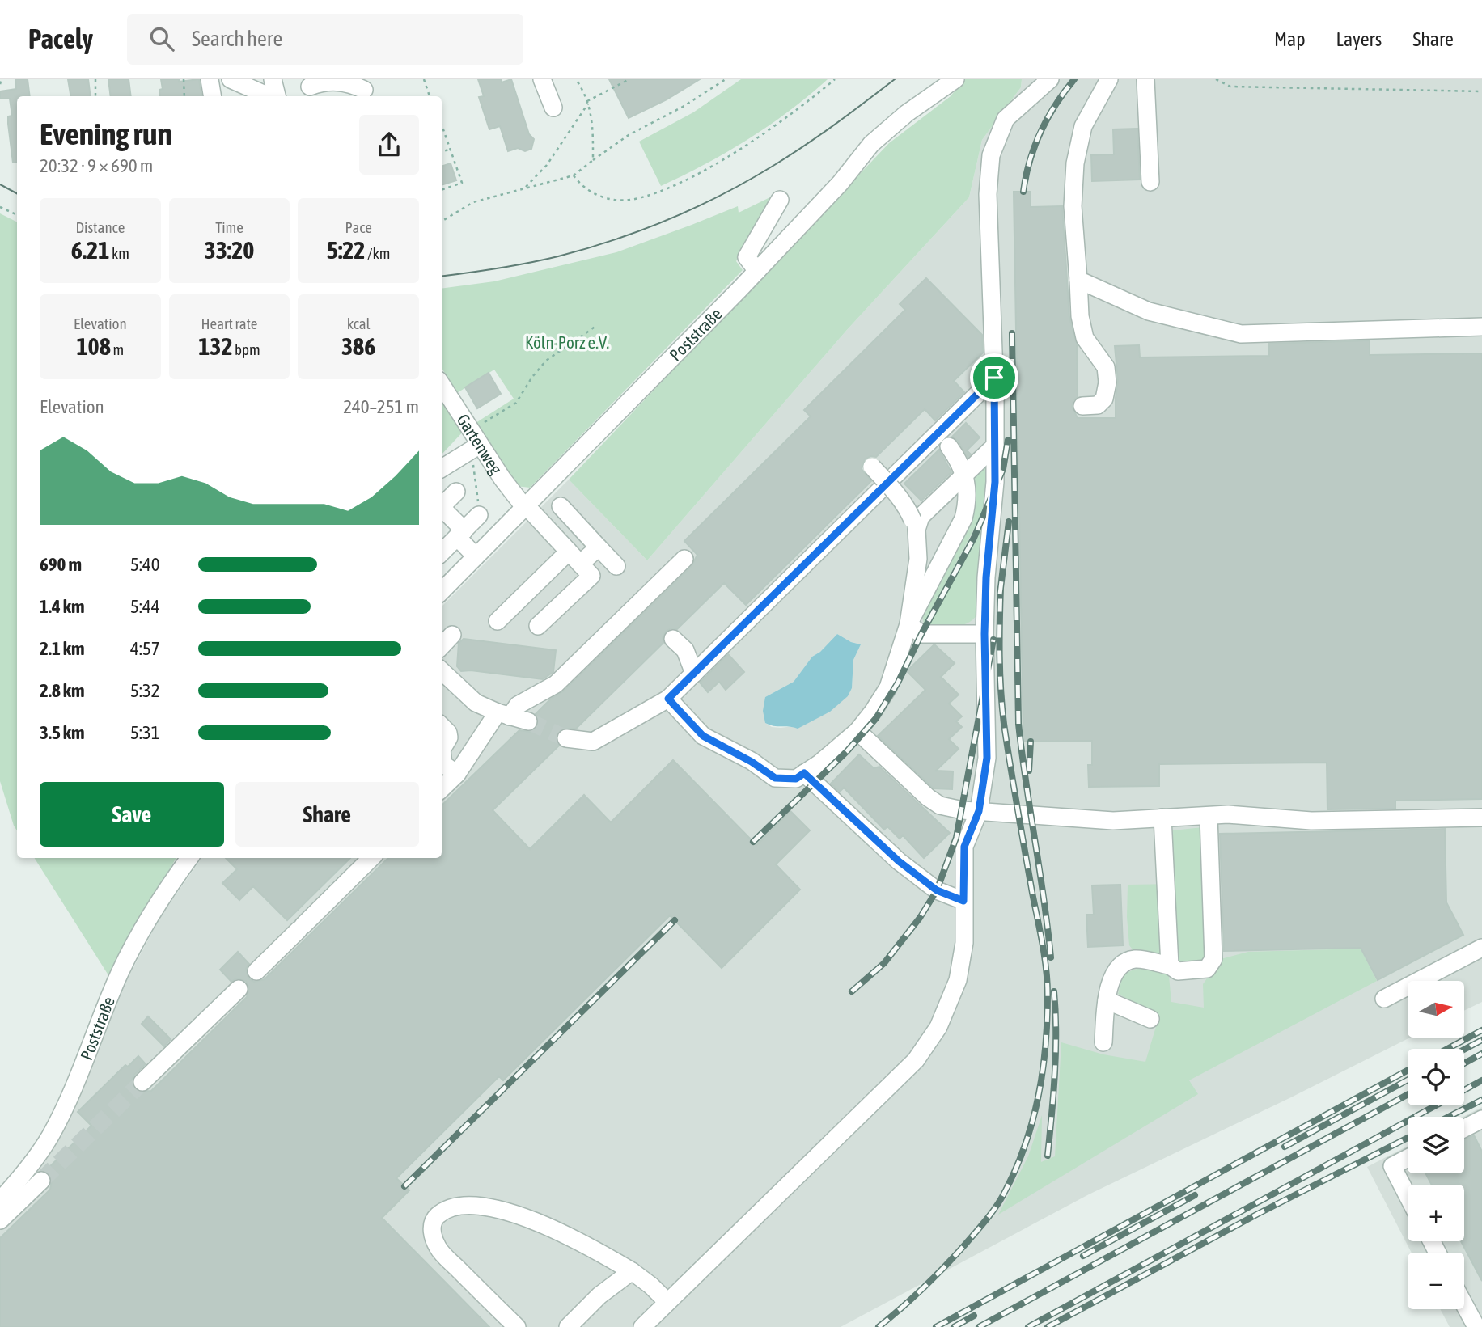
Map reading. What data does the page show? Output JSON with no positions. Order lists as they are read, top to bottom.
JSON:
{
  "streets": {
    "street": ["Poststraße", "Gartenweg"]
  },
  "crossings": [
    ["Poststraße", "Gartenweg"]
  ],
  "parks": ["Köln-Porz e.V."],
  "north": "right",
  "page": {
    "header": "Pacely",
    "search": "Search here",
    "nav": ["Map", "Layers", "Share"],
    "heading": ["Evening run", "20:32 · 9 × 690 m"],
    "stats": [
      ["Distance", "6.21 km"],
      ["Time", "33:20"],
      ["Pace", "5:22 /km"],
      ["Elevation", "108 m"],
      ["Heart rate", "132 bpm"],
      ["kcal", "386"]
    ],
    "chart": ["Elevation", "240–251 m"],
    "list": [
      {
        "name": "690 m",
        "note": "5:40"
      },
      {
        "name": "1.4 km",
        "note": "5:44"
      },
      {
        "name": "2.1 km",
        "note": "4:57"
      },
      {
        "name": "2.8 km",
        "note": "5:32"
      },
      {
        "name": "3.5 km",
        "note": "5:31"
      }
    ],
    "buttons": ["Save", "Share"],
    "map_buttons": ["+", "−"]
  }
}
